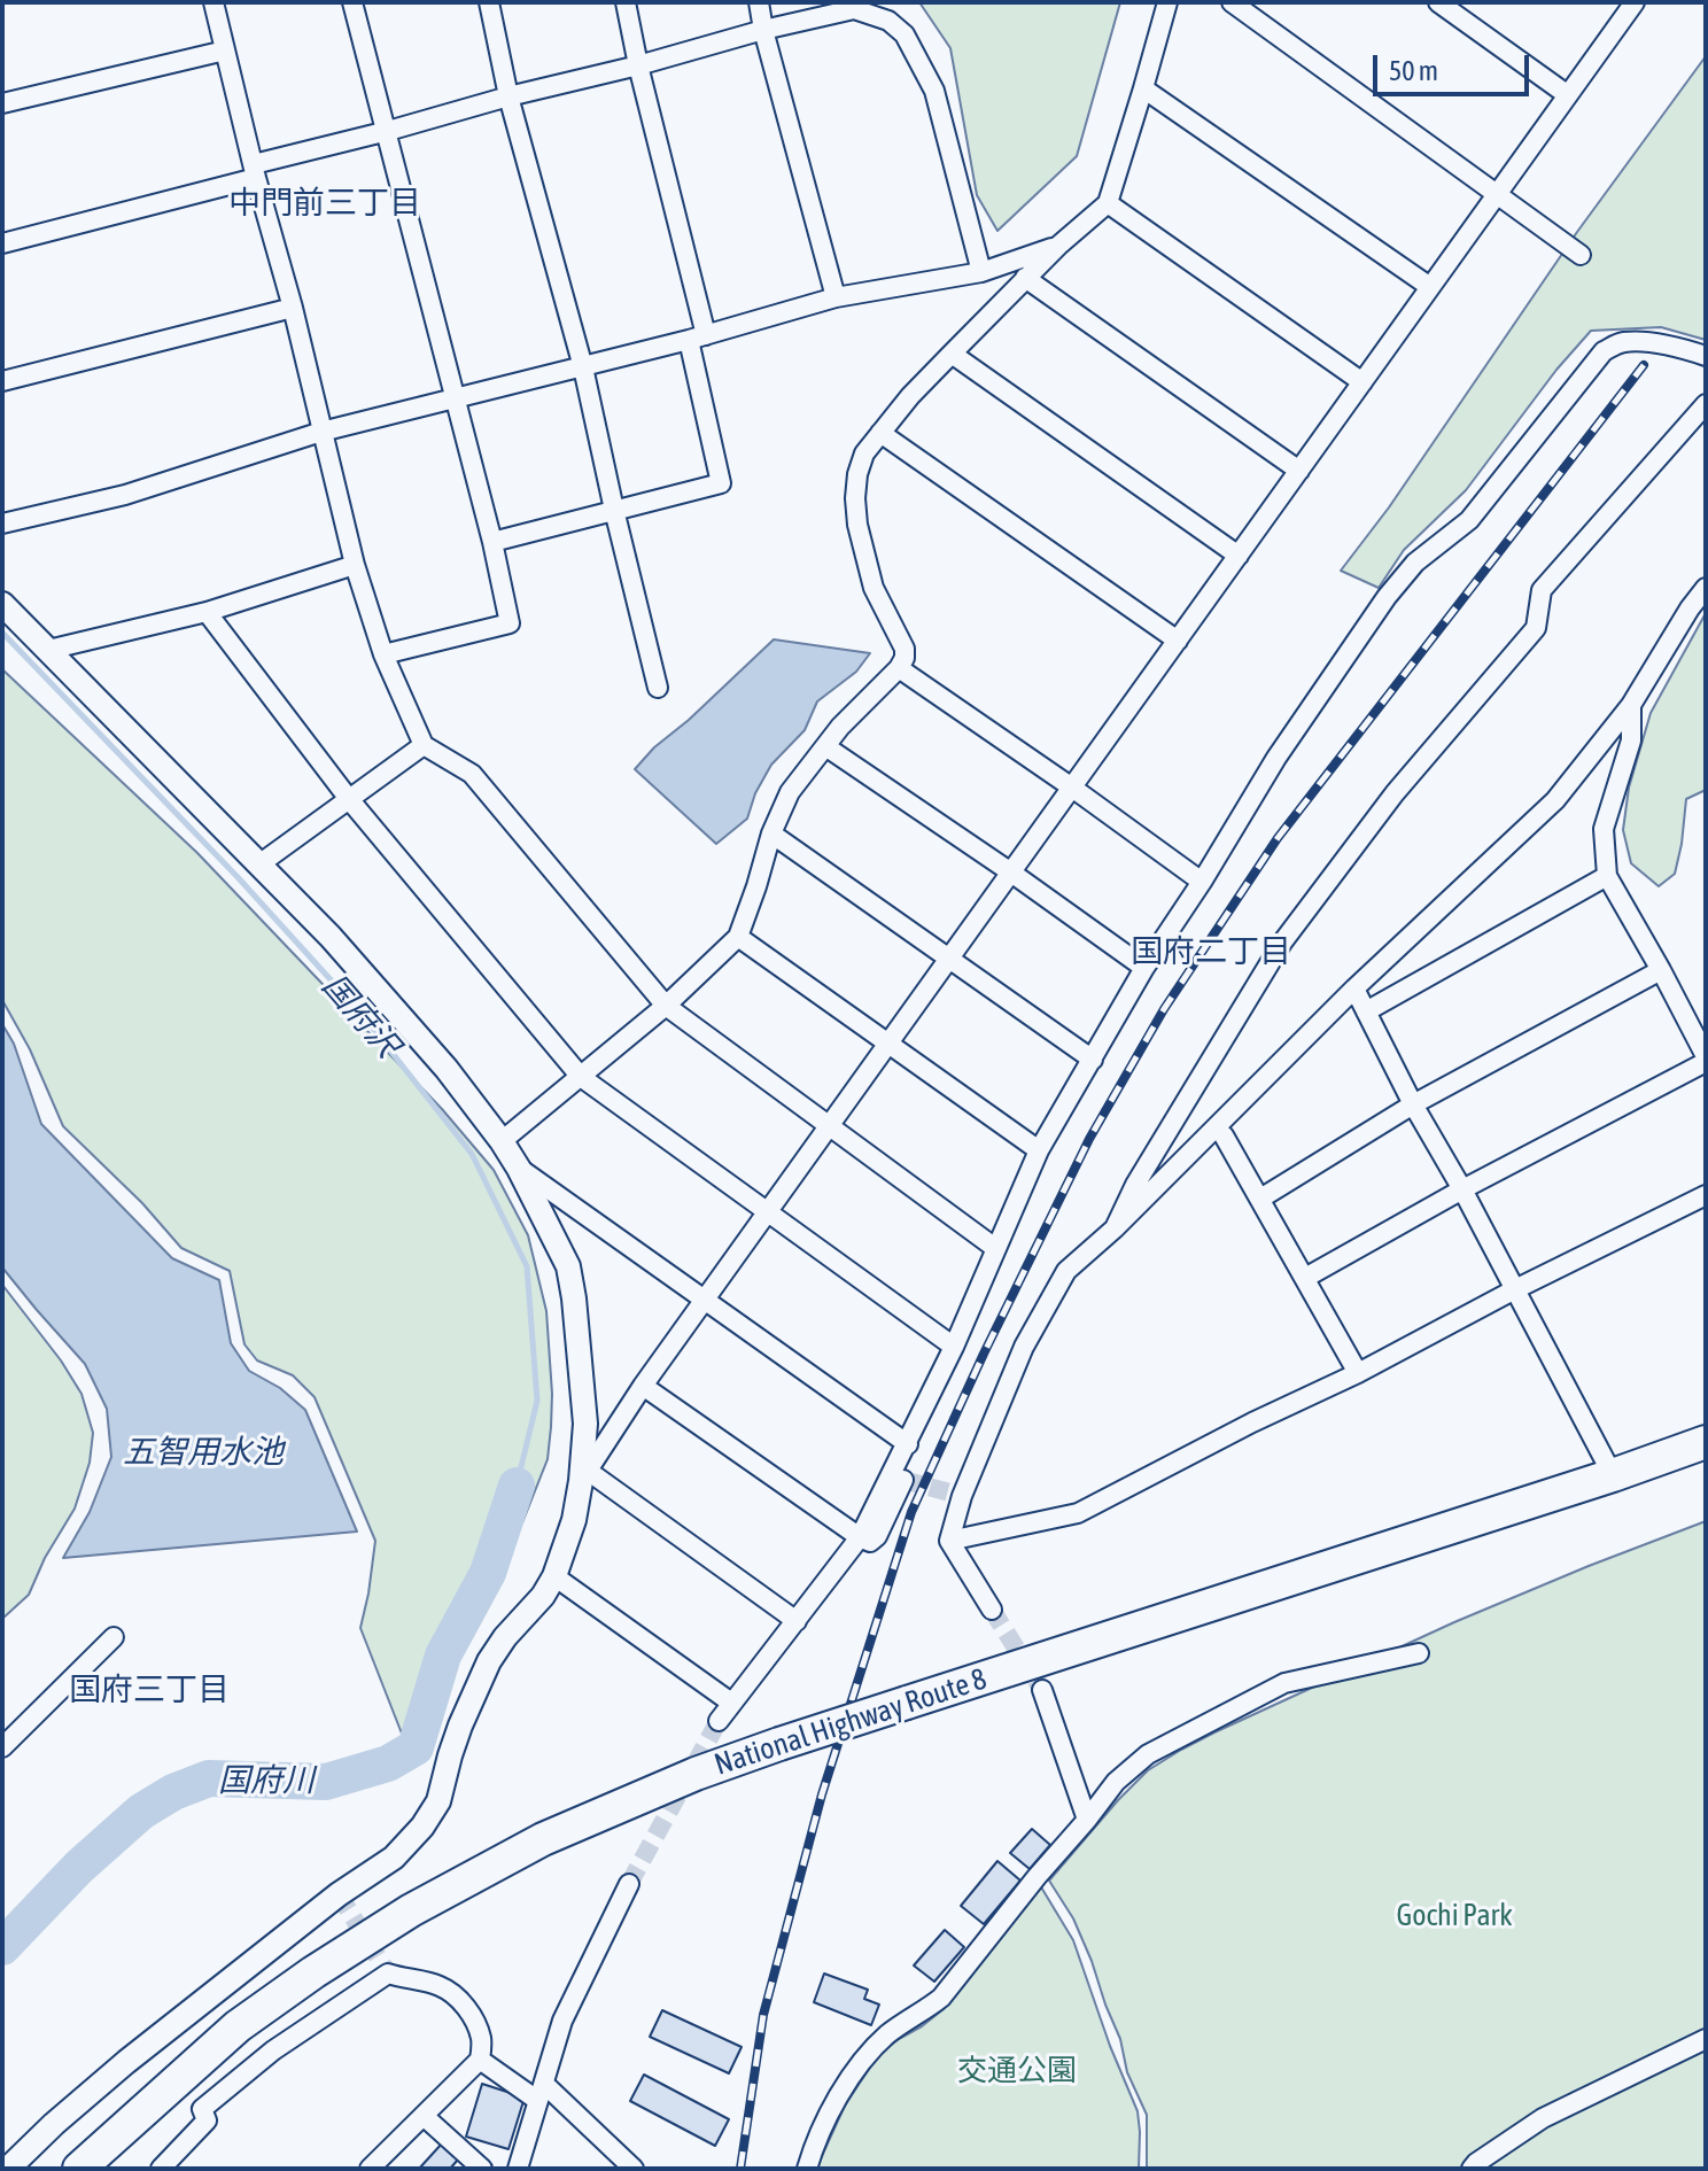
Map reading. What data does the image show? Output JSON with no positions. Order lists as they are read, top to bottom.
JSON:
{
  "streets": {
    "highway": ["National Highway Route 8"]
  },
  "districts": ["中門前三丁目", "国府二丁目", "国府三丁目"],
  "water": ["国府沢", "五智用水池", "国府川"],
  "parks": ["Gochi Park", "交通公園"],
  "scale_bar": "50 m"
}
